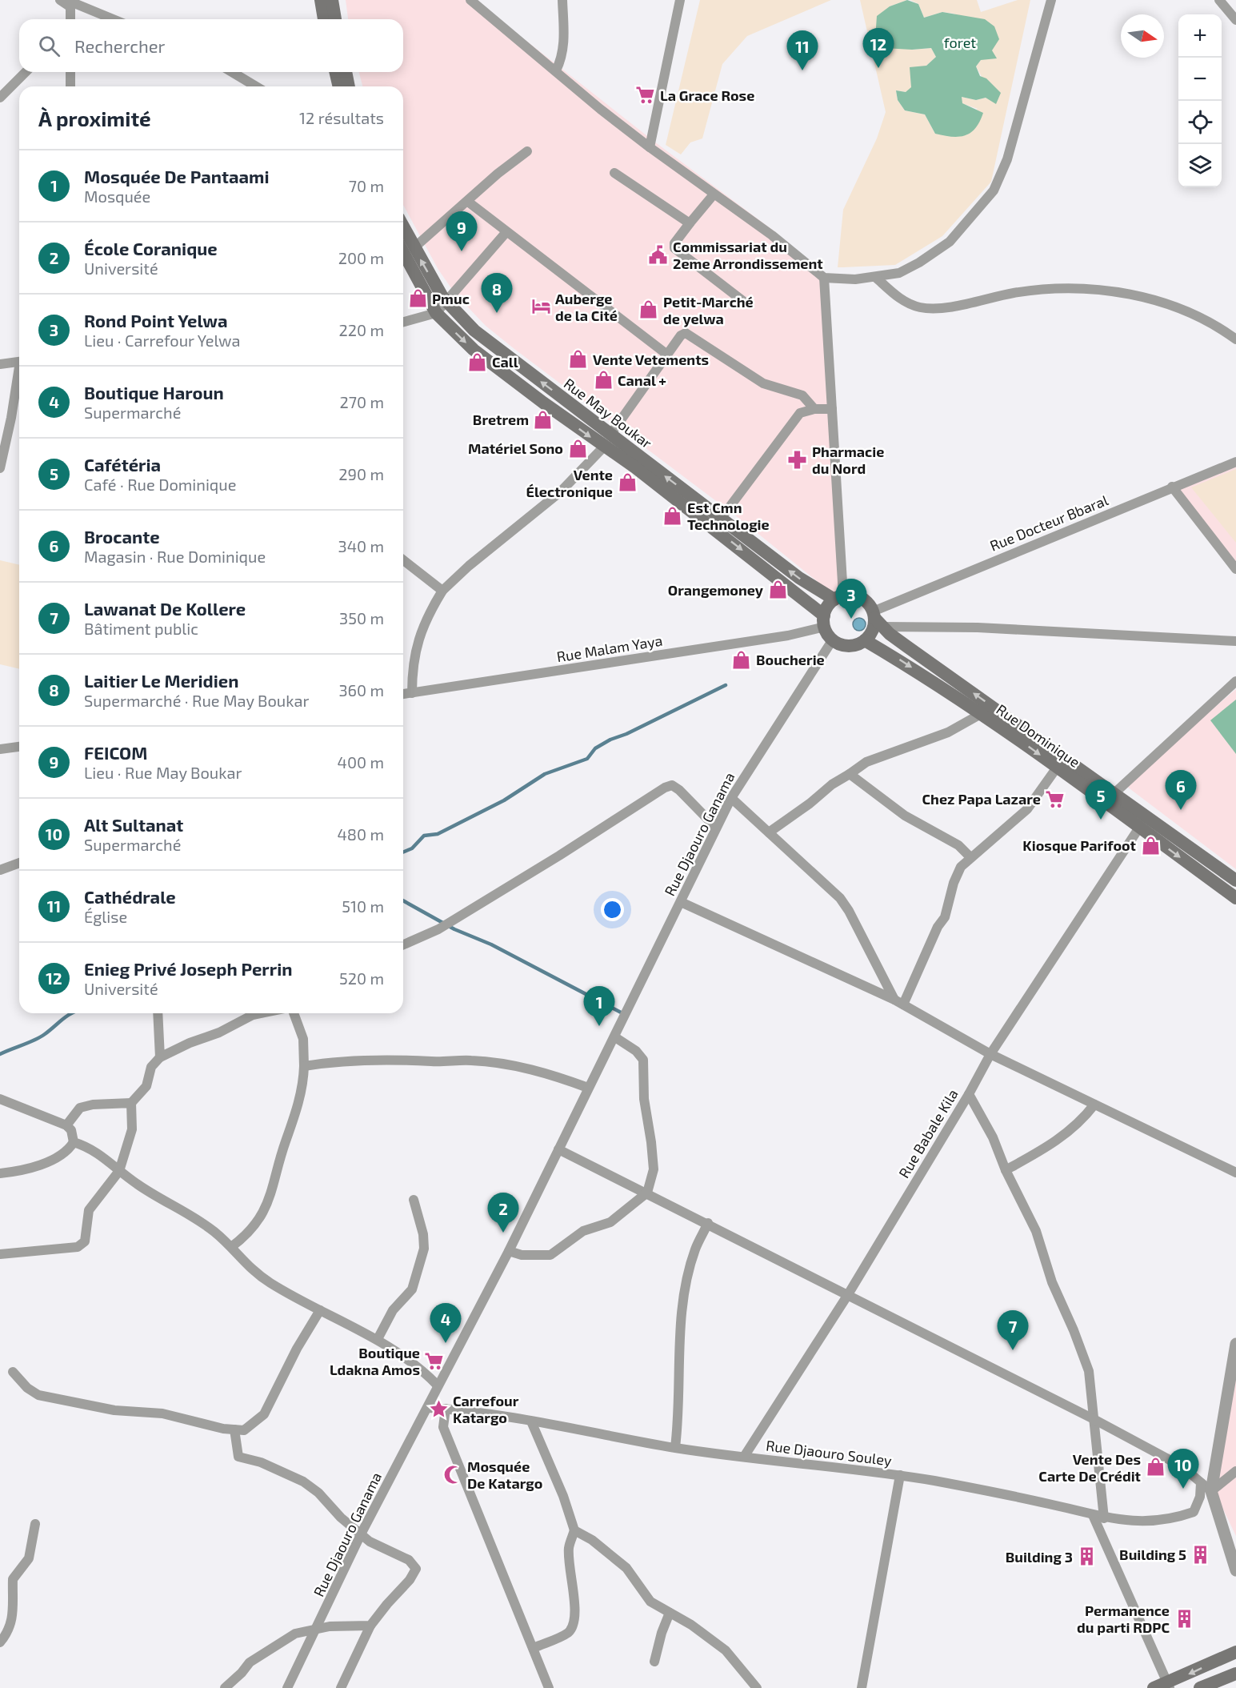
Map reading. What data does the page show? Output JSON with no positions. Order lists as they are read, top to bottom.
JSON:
{
  "streets": {
    "main road": ["Rue May Boukar", "Rue Dominique"],
    "street": [
      "Rue Docteur Bbaral",
      "Rue Malam Yaya",
      "Rue Djaouro Ganama",
      "Rue Babale Kila",
      "Rue Djaouro Souley"
    ]
  },
  "crossings": [
    ["Rue May Boukar", "Rue Docteur Bbaral"],
    ["Rue May Boukar", "Rue Malam Yaya"],
    ["Rue May Boukar", "Rue Dominique"],
    ["Rue May Boukar", "Rue Djaouro Ganama"],
    ["Rue Docteur Bbaral", "Rue Malam Yaya"],
    ["Rue Docteur Bbaral", "Rue Dominique"],
    ["Rue Docteur Bbaral", "Rue Djaouro Ganama"],
    ["Rue Malam Yaya", "Rue Dominique"],
    ["Rue Malam Yaya", "Rue Djaouro Ganama"],
    ["Rue Dominique", "Rue Djaouro Ganama"],
    ["Rue Dominique", "Rue Babale Kila"],
    ["Rue Djaouro Ganama", "Rue Djaouro Souley"],
    ["Rue Babale Kila", "Rue Djaouro Souley"]
  ],
  "parks": ["foret"],
  "places": {
    "supermarket": ["La Grace Rose", "Chez Papa Lazare", "Boutique Ldakna Amos"],
    "public building": ["Commissariat du 2eme Arrondissement"],
    "shop": [
      "Pmuc",
      "Petit-Marché de yelwa",
      "Vente Vetements",
      "Call",
      "Canal +",
      "Bretrem",
      "Matériel Sono",
      "Vente Électronique",
      "Est Cmn Technologie",
      "Orangemoney",
      "Boucherie",
      "Kiosque Parifoot",
      "Vente Des Carte De Crédit"
    ],
    "hotel": ["Auberge de la Cité"],
    "pharmacy": ["Pharmacie du Nord"],
    "place": ["Carrefour Katargo"],
    "mosque": ["Mosquée De Katargo"],
    "building": ["Building 5", "Building 3", "Permanence du parti RDPC"]
  },
  "north": "right",
  "page": {
    "map_buttons": ["+", "−"],
    "search": "Rechercher",
    "pins": [
      "12",
      "11",
      "9",
      "8",
      "3",
      "6",
      "5",
      "1",
      "2",
      "4",
      "7",
      "10"
    ],
    "heading": ["À proximité", "12 résultats"],
    "list": [
      {
        "mark": "1",
        "name": "Mosquée De Pantaami",
        "note": "Mosquée",
        "value": "70 m"
      },
      {
        "mark": "2",
        "name": "École Coranique",
        "note": "Université",
        "value": "200 m"
      },
      {
        "mark": "3",
        "name": "Rond Point Yelwa",
        "note": "Lieu · Carrefour Yelwa",
        "value": "220 m"
      },
      {
        "mark": "4",
        "name": "Boutique Haroun",
        "note": "Supermarché",
        "value": "270 m"
      },
      {
        "mark": "5",
        "name": "Cafétéria",
        "note": "Café · Rue Dominique",
        "value": "290 m"
      },
      {
        "mark": "6",
        "name": "Brocante",
        "note": "Magasin · Rue Dominique",
        "value": "340 m"
      },
      {
        "mark": "7",
        "name": "Lawanat De Kollere",
        "note": "Bâtiment public",
        "value": "350 m"
      },
      {
        "mark": "8",
        "name": "Laitier Le Meridien",
        "note": "Supermarché · Rue May Boukar",
        "value": "360 m"
      },
      {
        "mark": "9",
        "name": "FEICOM",
        "note": "Lieu · Rue May Boukar",
        "value": "400 m"
      },
      {
        "mark": "10",
        "name": "Alt Sultanat",
        "note": "Supermarché",
        "value": "480 m"
      },
      {
        "mark": "11",
        "name": "Cathédrale",
        "note": "Église",
        "value": "510 m"
      },
      {
        "mark": "12",
        "name": "Enieg Privé Joseph Perrin",
        "note": "Université",
        "value": "520 m"
      }
    ]
  }
}
